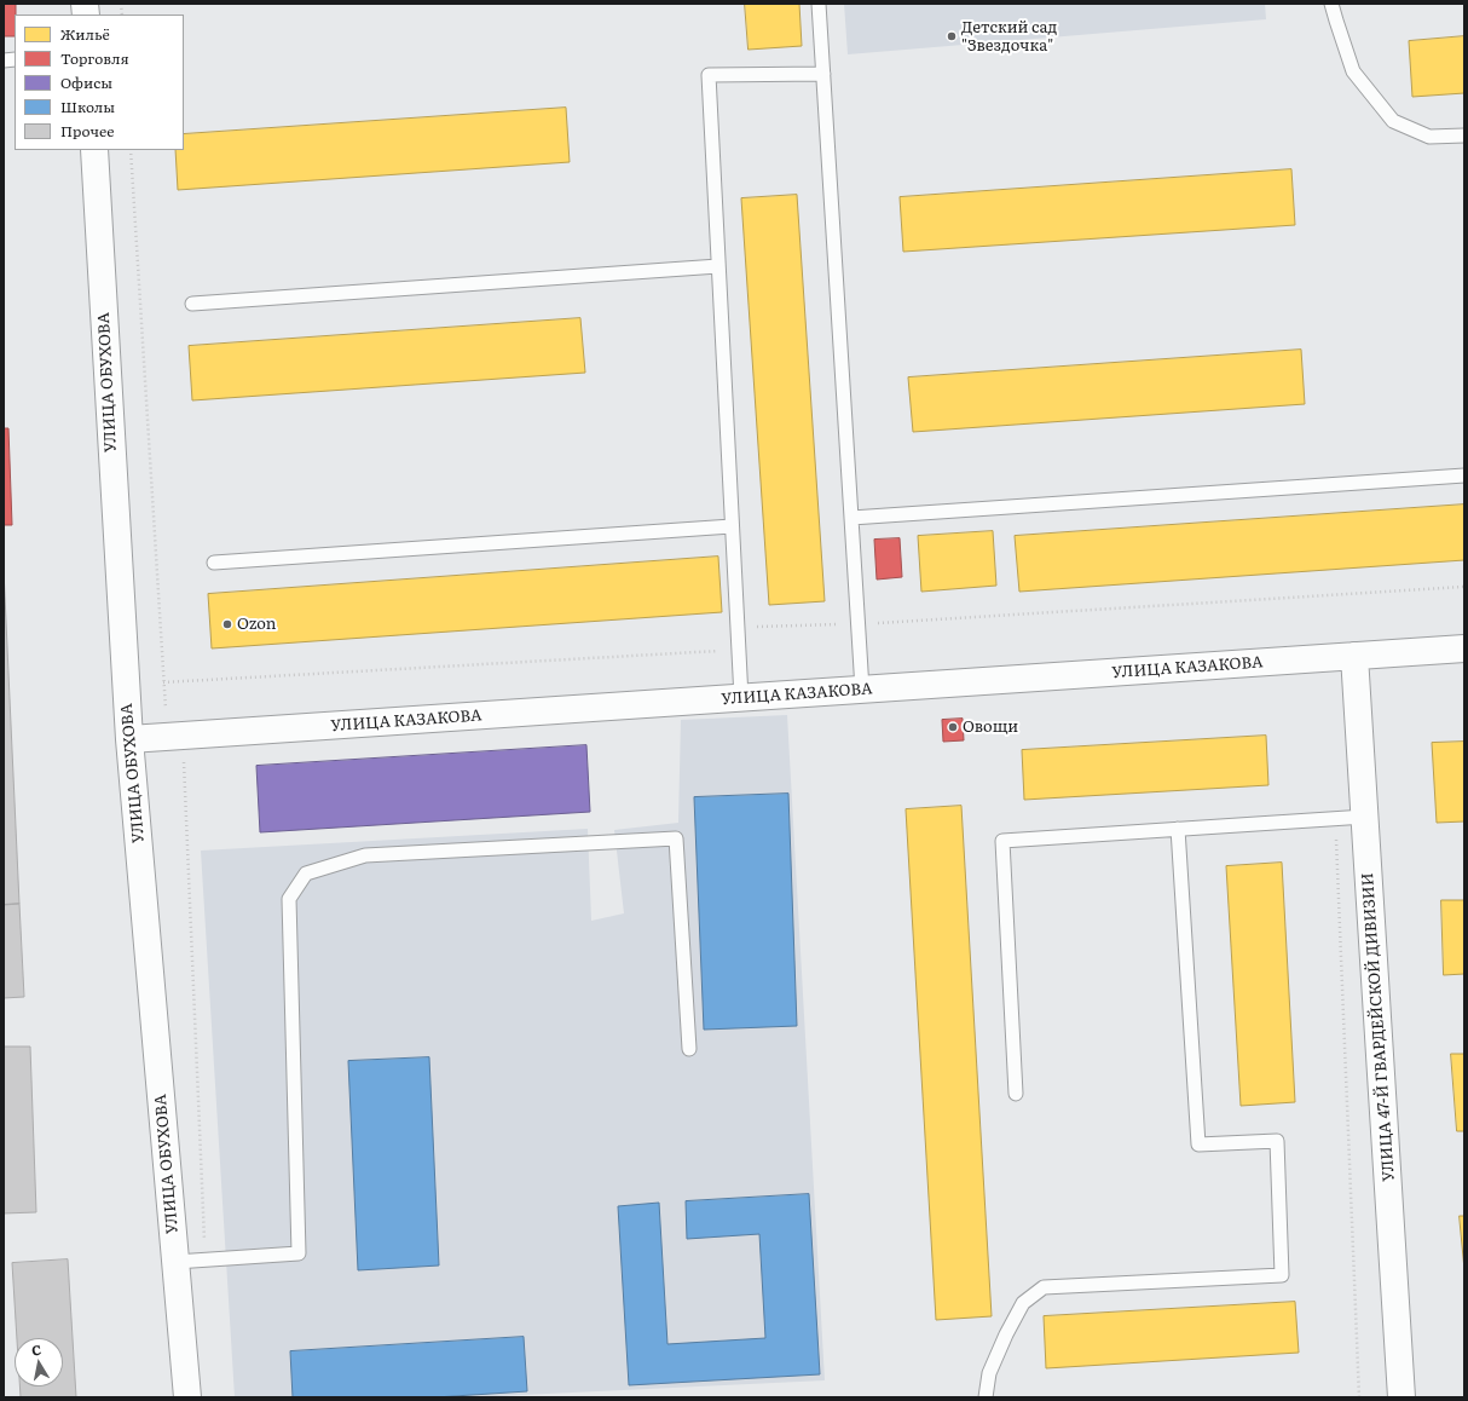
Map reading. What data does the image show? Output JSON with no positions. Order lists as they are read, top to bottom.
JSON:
{
  "streets": {
    "street": ["УЛИЦА ОБУХОВА", "УЛИЦА КАЗАКОВА", "УЛИЦА 47-Й ГВАРДЕЙСКОЙ ДИВИЗИИ"]
  },
  "crossings": [
    ["УЛИЦА ОБУХОВА", "УЛИЦА КАЗАКОВА"],
    ["УЛИЦА КАЗАКОВА", "УЛИЦА 47-Й ГВАРДЕЙСКОЙ ДИВИЗИИ"]
  ],
  "places": ["Детский сад \"Звездочка\"", "Ozon", "Овощи"],
  "legend": [
    "Жильё",
    "Торговля",
    "Офисы",
    "Школы",
    "Прочее"
  ],
  "north": "top"
}
